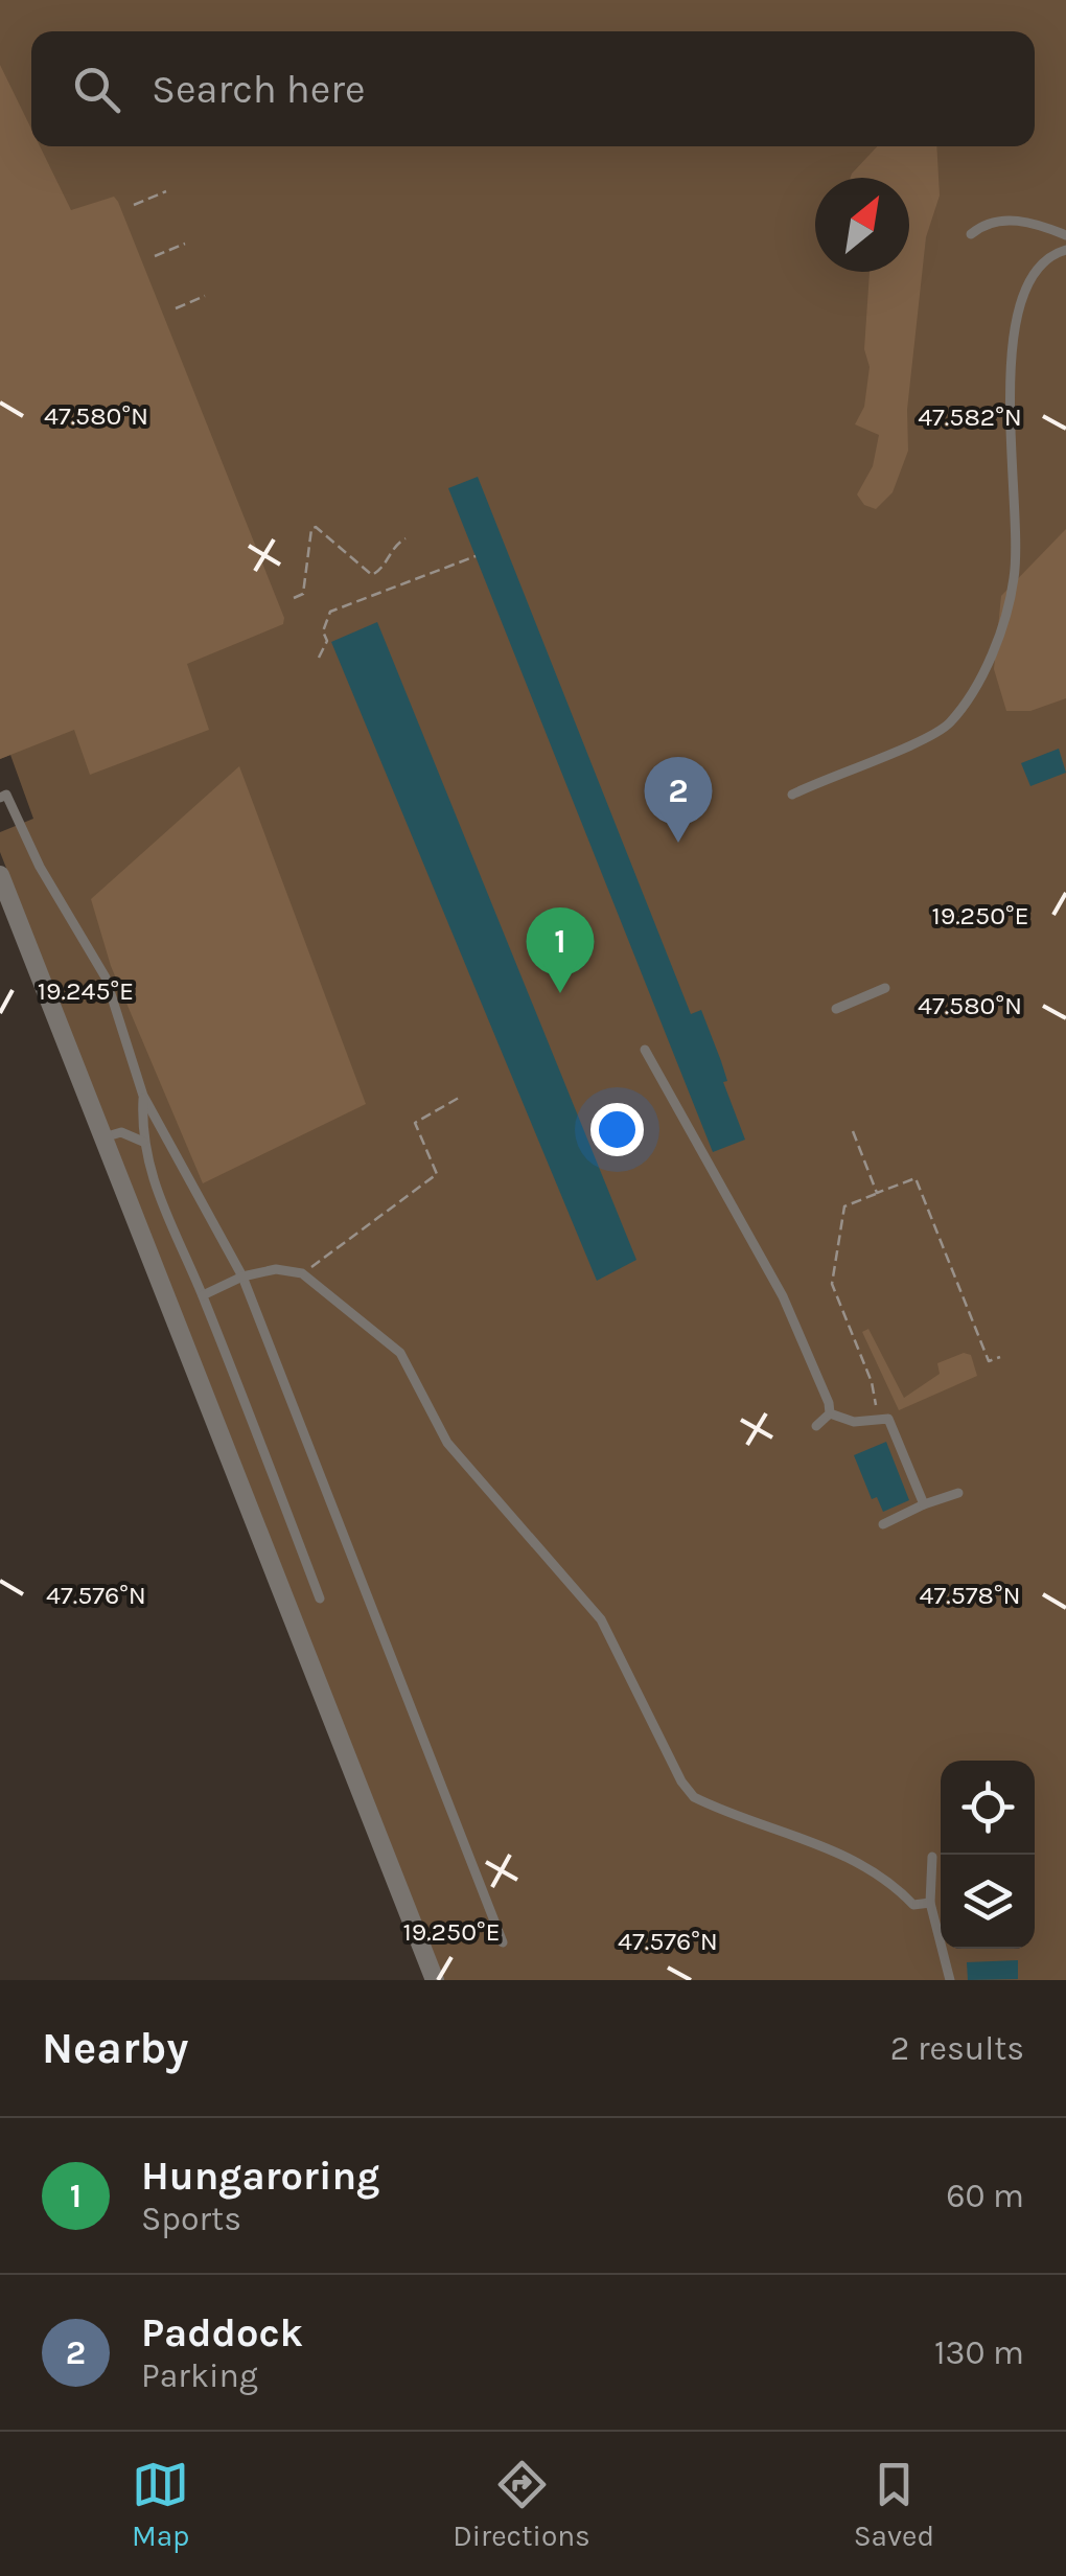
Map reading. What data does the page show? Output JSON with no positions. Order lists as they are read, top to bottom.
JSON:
{
  "north": "top right",
  "page": {
    "search": "Search here",
    "pins": ["2", "1"],
    "heading": ["Nearby", "2 results"],
    "list": [
      {
        "mark": "1",
        "name": "Hungaroring",
        "note": "Sports",
        "value": "60 m"
      },
      {
        "mark": "2",
        "name": "Paddock",
        "note": "Parking",
        "value": "130 m"
      }
    ],
    "nav": ["Map", "Directions", "Saved"]
  },
  "coordinates": [
    "47.580°N",
    "47.582°N",
    "19.250°E",
    "19.245°E",
    "47.576°N",
    "47.578°N"
  ]
}
